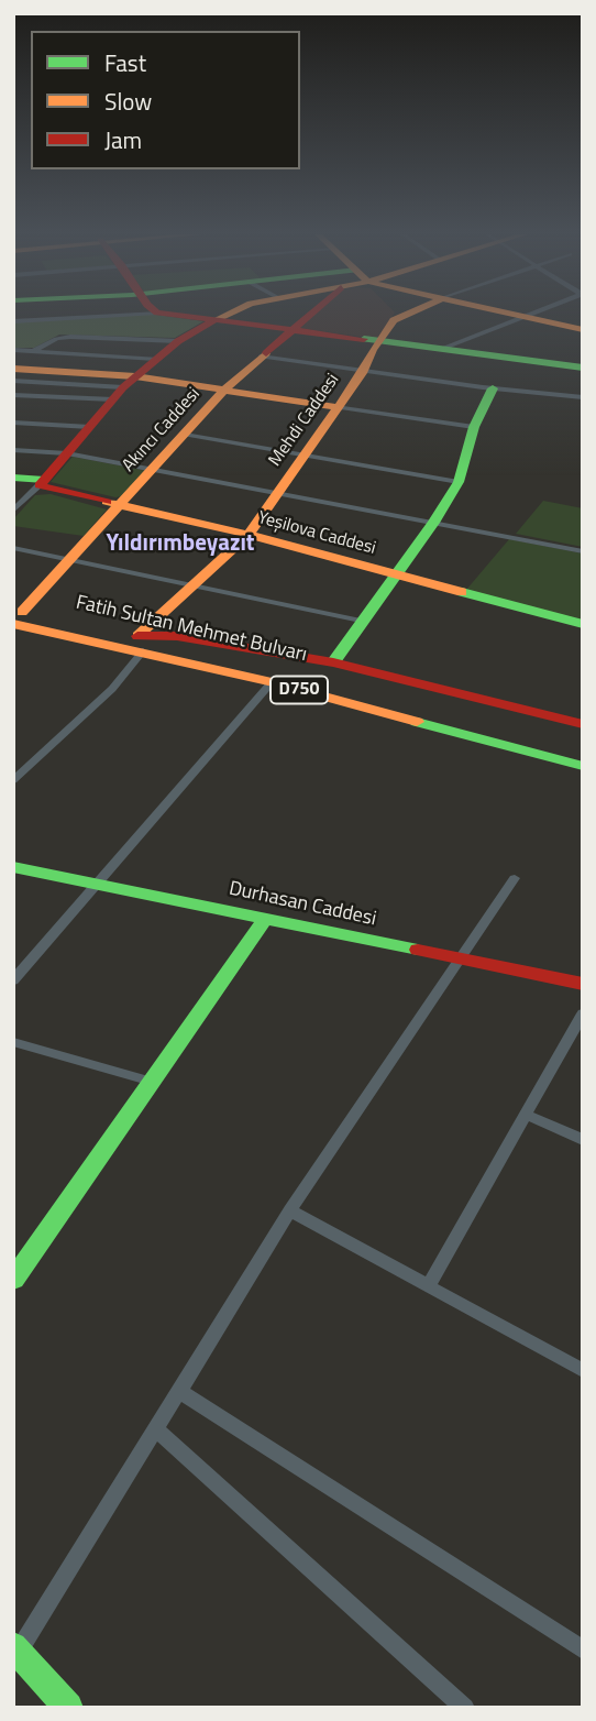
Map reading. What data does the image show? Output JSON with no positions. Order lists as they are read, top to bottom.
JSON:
{
  "streets": {
    "main road": [
      "Mehdi Caddesi",
      "Akıncı Caddesi",
      "Yeşilova Caddesi",
      "Fatih Sultan Mehmet Bulvarı",
      "D750",
      "Durhasan Caddesi"
    ]
  },
  "crossings": [
    ["Mehdi Caddesi", "Yeşilova Caddesi"],
    ["Mehdi Caddesi", "Fatih Sultan Mehmet Bulvarı"],
    ["Akıncı Caddesi", "Yeşilova Caddesi"],
    ["Akıncı Caddesi", "Fatih Sultan Mehmet Bulvarı"]
  ],
  "districts": ["Yıldırımbeyazıt"],
  "legend": ["Fast", "Slow", "Jam"]
}
